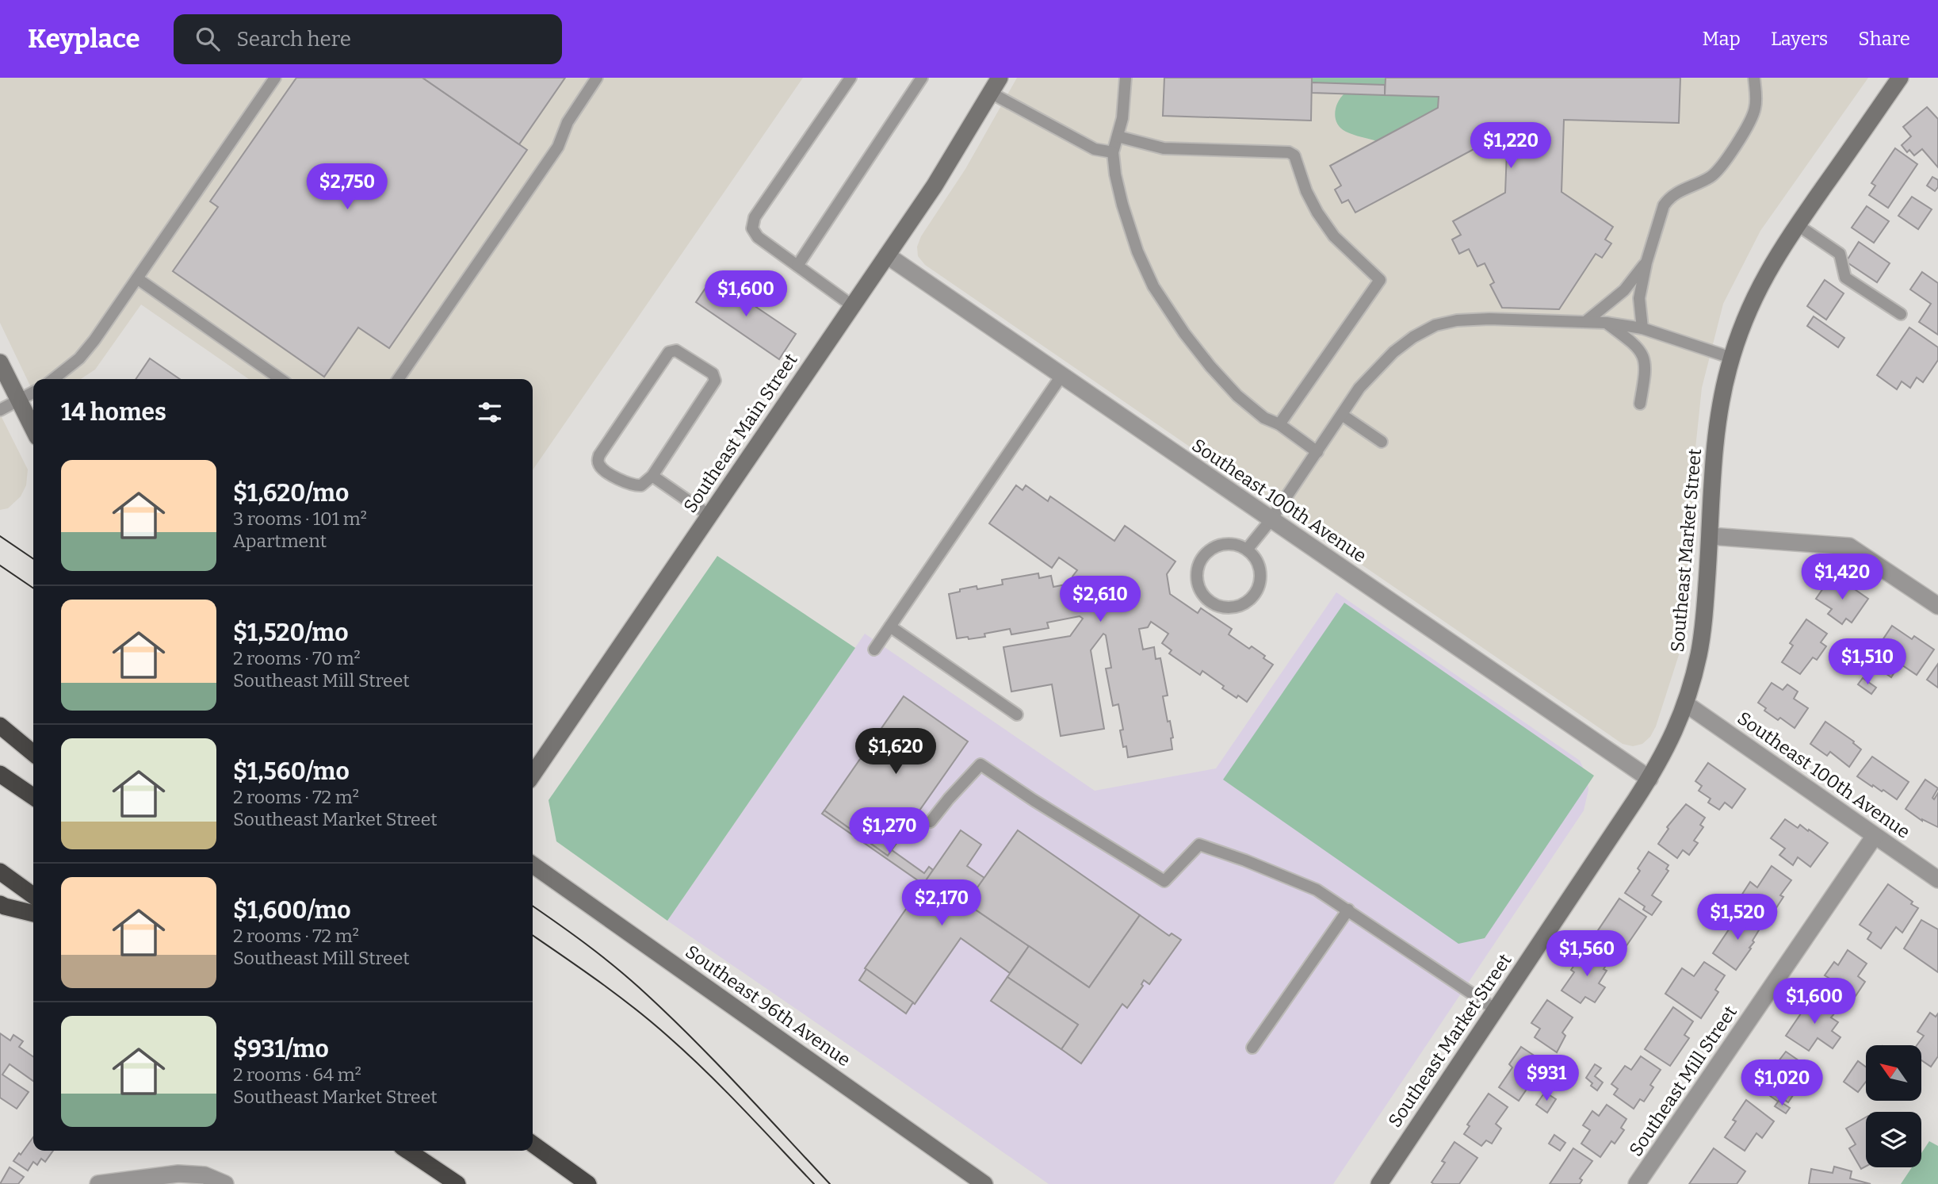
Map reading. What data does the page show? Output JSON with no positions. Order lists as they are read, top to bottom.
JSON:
{
  "streets": {
    "street": [
      "Southeast Main Street",
      "Southeast 100th Avenue",
      "Southeast Market Street",
      "Southeast 96th Avenue",
      "Southeast Mill Street"
    ]
  },
  "crossings": [
    ["Southeast Main Street", "Southeast 100th Avenue"],
    ["Southeast 100th Avenue", "Southeast Market Street"],
    ["Southeast 100th Avenue", "Southeast Mill Street"]
  ],
  "north": "top left",
  "page": {
    "header": "Keyplace",
    "search": "Search here",
    "nav": ["Map", "Layers", "Share"],
    "price": [
      "$1,220",
      "$2,750",
      "$1,600",
      "$1,420",
      "$2,610",
      "$1,510",
      "$1,620",
      "$1,270",
      "$2,170",
      "$1,520",
      "$1,560",
      "$1,600",
      "$931",
      "$1,020"
    ],
    "heading": "14 homes",
    "list": [
      {
        "name": "$1,620/mo",
        "note": "3 rooms · 101 m² · Apartment"
      },
      {
        "name": "$1,520/mo",
        "note": "2 rooms · 70 m² · Southeast Mill Street"
      },
      {
        "name": "$1,560/mo",
        "note": "2 rooms · 72 m² · Southeast Market Street"
      },
      {
        "name": "$1,600/mo",
        "note": "2 rooms · 72 m² · Southeast Mill Street"
      },
      {
        "name": "$931/mo",
        "note": "2 rooms · 64 m² · Southeast Market Street"
      }
    ]
  }
}
